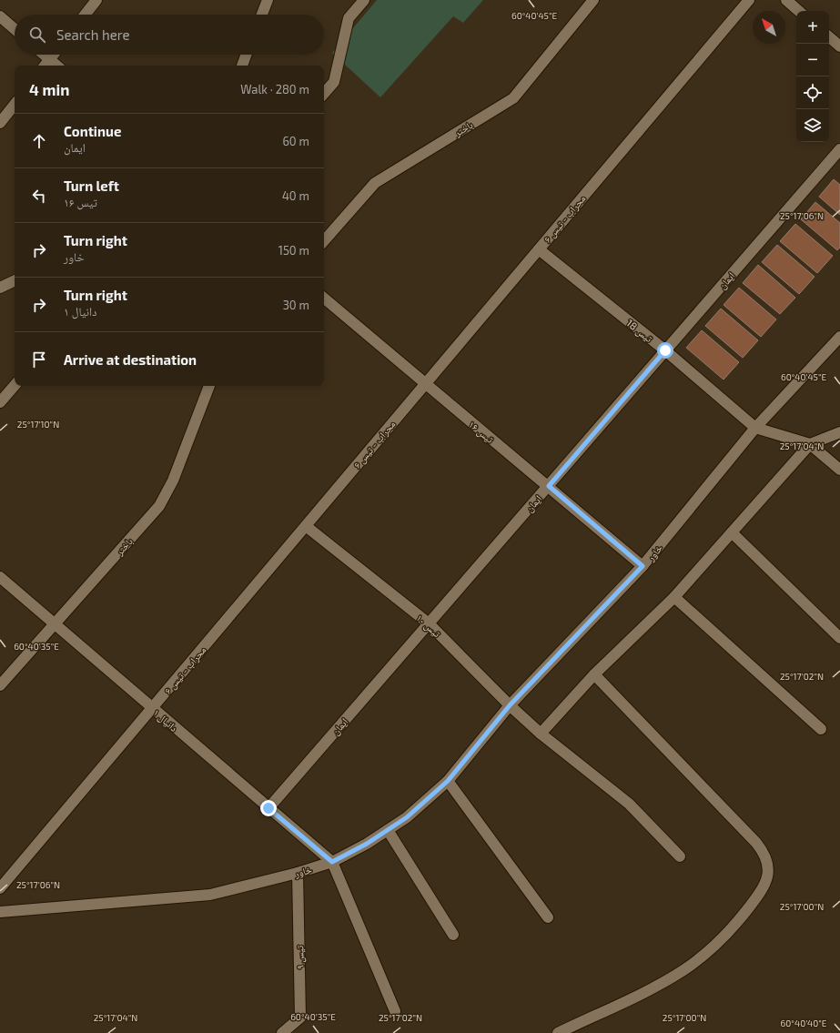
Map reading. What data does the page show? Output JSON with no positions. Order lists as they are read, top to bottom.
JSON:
{
  "streets": {
    "street": [
      "باختر",
      "محراب - تیس ۶",
      "ایمان",
      "تیس 18",
      "تیس ۱۶",
      "خاور",
      "تیس ۱۰",
      "دانیال ۱",
      "تیس ۹"
    ]
  },
  "crossings": [
    ["باختر", "دانیال ۱"],
    ["محراب - تیس ۶", "تیس 18"],
    ["محراب - تیس ۶", "تیس ۱۶"],
    ["محراب - تیس ۶", "تیس ۱۰"],
    ["محراب - تیس ۶", "دانیال ۱"],
    ["ایمان", "تیس 18"],
    ["ایمان", "تیس ۱۶"],
    ["ایمان", "تیس ۱۰"],
    ["ایمان", "دانیال ۱"],
    ["تیس 18", "خاور"],
    ["تیس ۱۶", "خاور"],
    ["خاور", "تیس ۱۰"],
    ["خاور", "دانیال ۱"],
    ["خاور", "تیس ۹"]
  ],
  "north": "top left",
  "page": {
    "map_buttons": ["+", "−"],
    "search": "Search here",
    "heading": ["4 min", "Walk · 280 m"],
    "list": [
      ["Continue", "ایمان", "60 m"],
      ["Turn left", "تیس ۱۶", "40 m"],
      ["Turn right", "خاور", "150 m"],
      ["Turn right", "دانیال ۱", "30 m"],
      "Arrive at destination"
    ]
  },
  "coordinates": [
    "60°40'45\"E",
    "25°17'06\"N",
    "25°17'10\"N",
    "25°17'04\"N",
    "60°40'35\"E",
    "25°17'02\"N",
    "25°17'00\"N",
    "60°40'40\"E"
  ]
}
